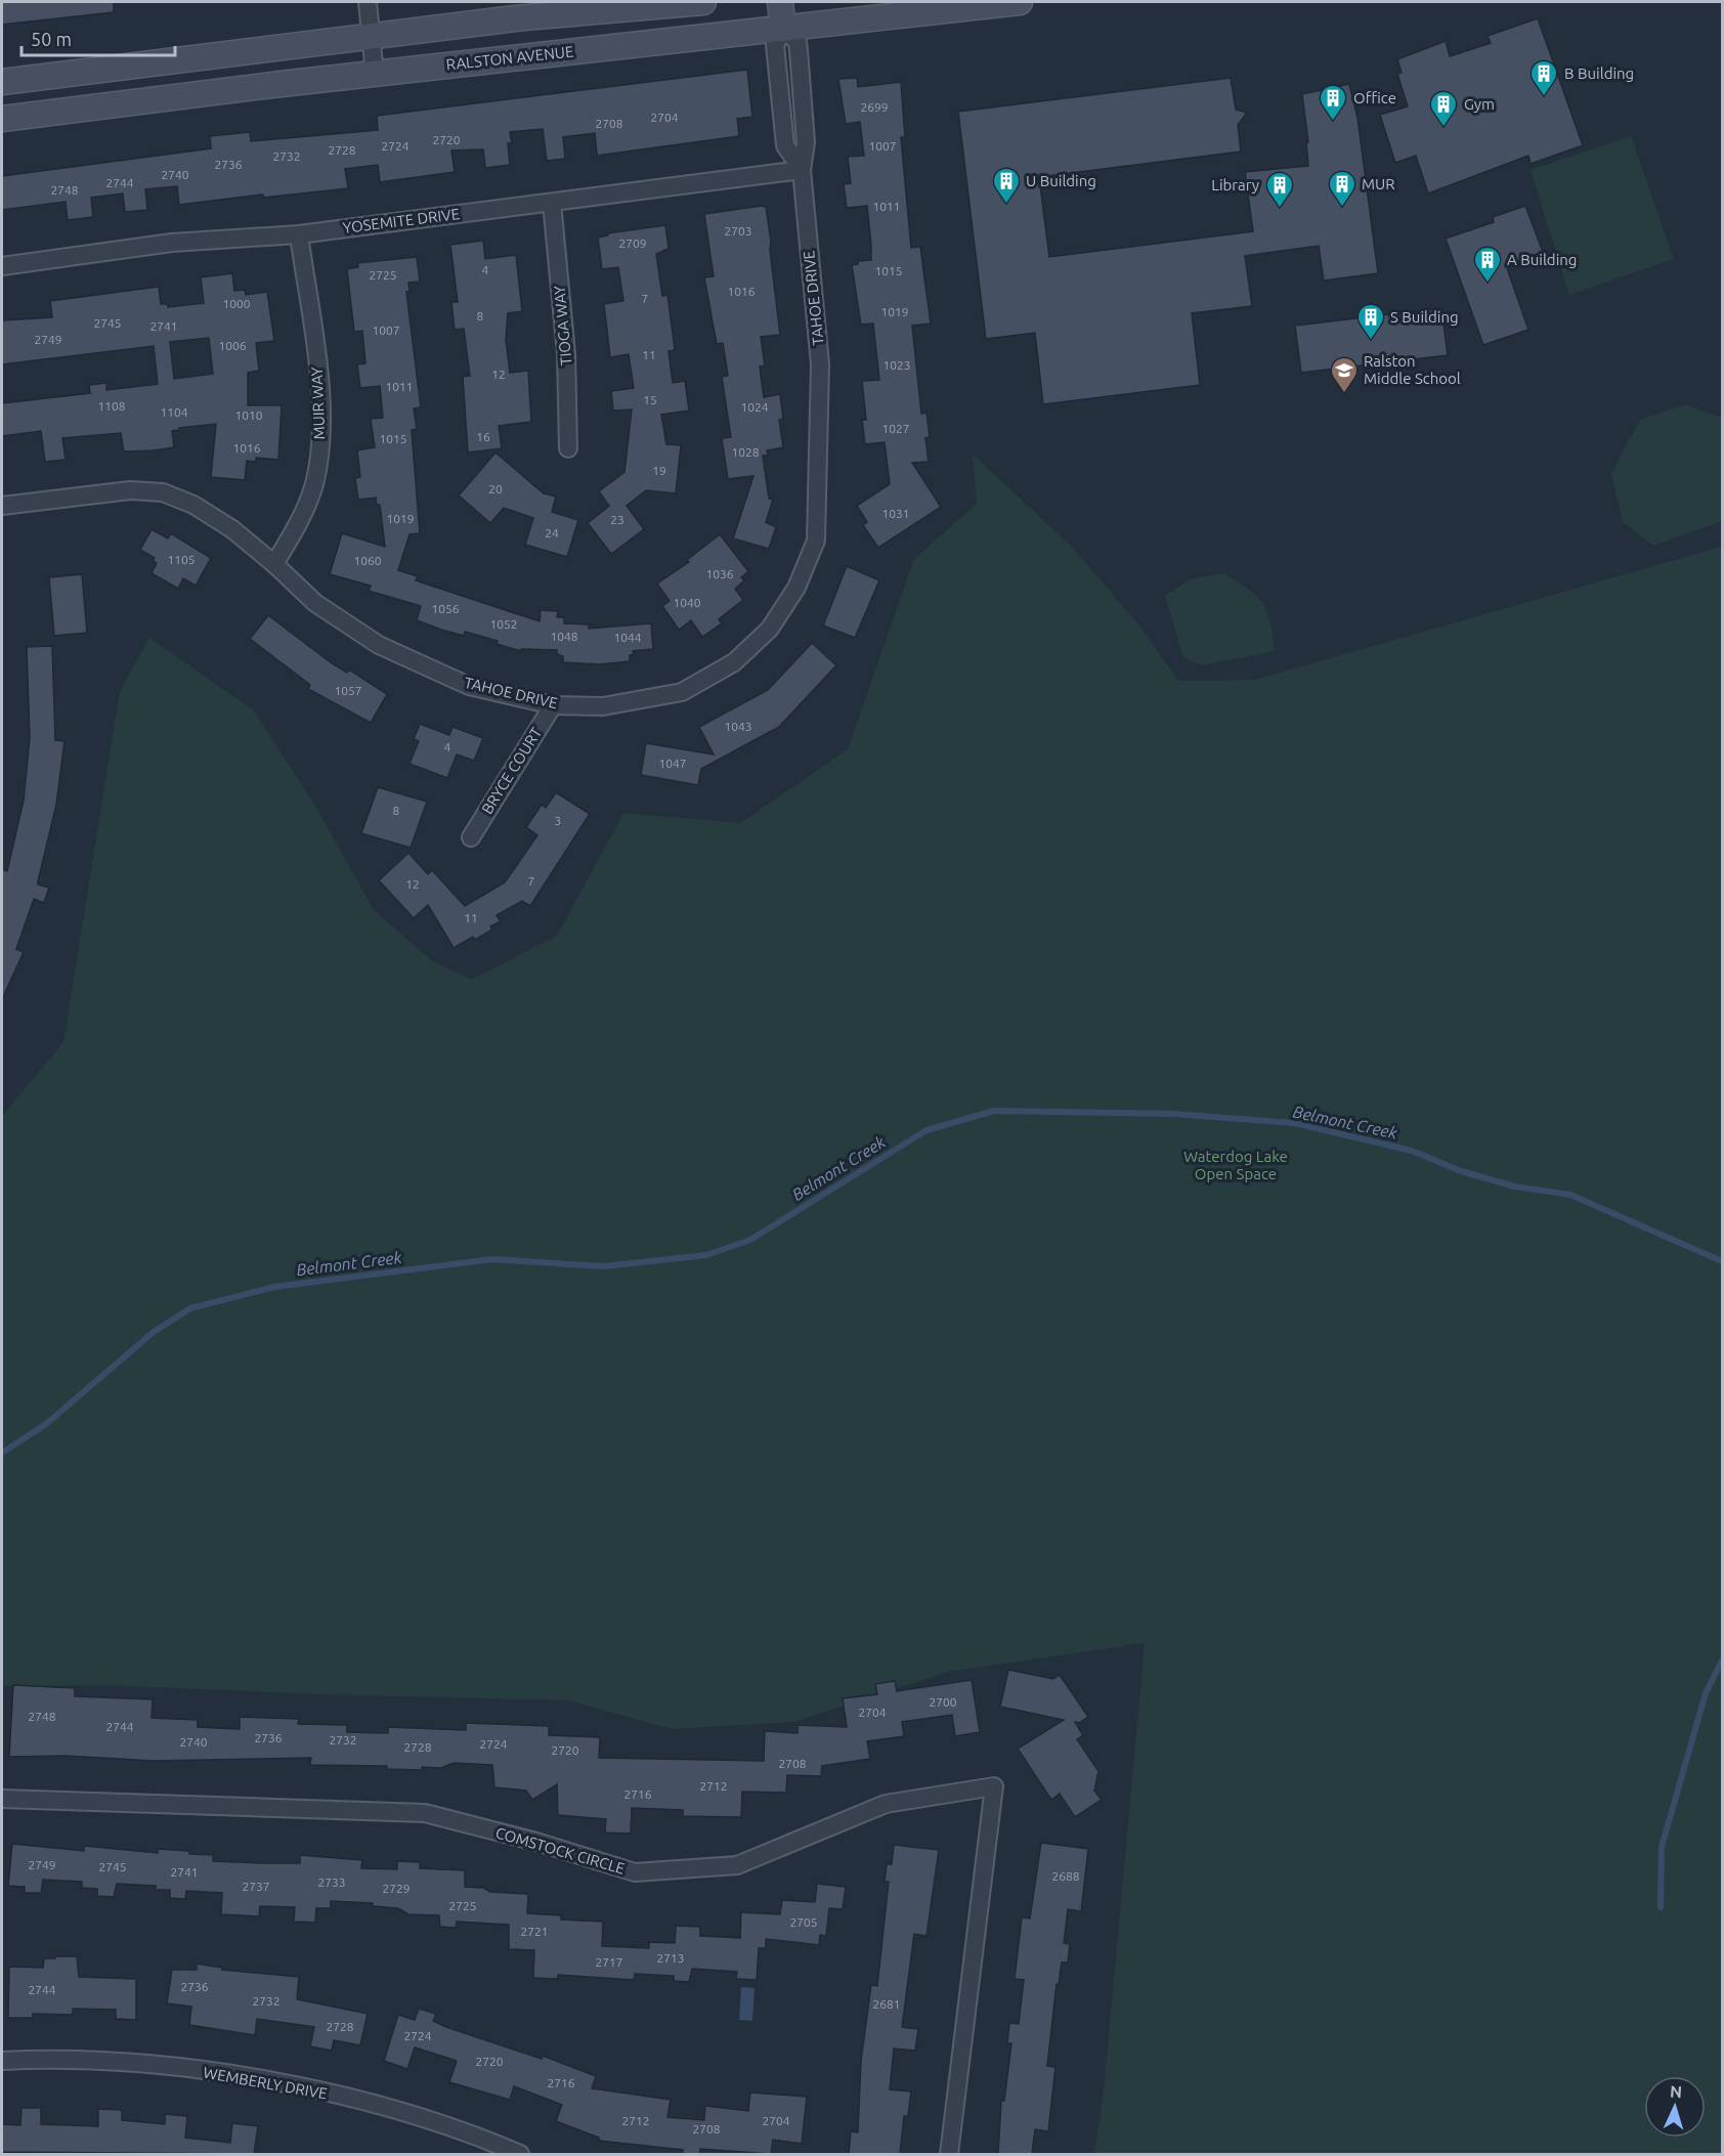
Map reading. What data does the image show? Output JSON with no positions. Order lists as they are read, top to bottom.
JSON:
{
  "streets": {
    "main road": ["RALSTON AVENUE"],
    "street": [
      "YOSEMITE DRIVE",
      "TAHOE DRIVE",
      "TIOGA WAY",
      "MUIR WAY",
      "BRYCE COURT",
      "COMSTOCK CIRCLE",
      "WEMBERLY DRIVE"
    ]
  },
  "crossings": [
    ["RALSTON AVENUE", "TAHOE DRIVE"],
    ["YOSEMITE DRIVE", "TAHOE DRIVE"],
    ["YOSEMITE DRIVE", "TIOGA WAY"],
    ["YOSEMITE DRIVE", "MUIR WAY"],
    ["TAHOE DRIVE", "MUIR WAY"],
    ["TAHOE DRIVE", "BRYCE COURT"]
  ],
  "water": ["Belmont Creek"],
  "parks": ["Waterdog Lake Open Space"],
  "places": {
    "building": [
      "B Building",
      "Office",
      "Gym",
      "U Building",
      "MUR",
      "Library",
      "A Building",
      "S Building"
    ],
    "school or university": ["Ralston Middle School"]
  },
  "house_numbers": [
    "2699",
    "2704",
    "2708",
    "2720",
    "2724",
    "1007",
    "2728",
    "2732",
    "2736",
    "2740",
    "2744",
    "2748",
    "1011",
    "2703",
    "2709",
    "4",
    "1015",
    "2725",
    "1016",
    "7",
    "1000",
    "1019",
    "8",
    "2745",
    "2741",
    "1007",
    "2749",
    "1006",
    "11",
    "1023",
    "12",
    "1011",
    "15",
    "1108",
    "1024",
    "1104",
    "1010",
    "1027",
    "16",
    "1015",
    "1016",
    "1028",
    "19",
    "20",
    "1031",
    "1019",
    "23",
    "24",
    "1105",
    "1060",
    "1036",
    "1040",
    "1056",
    "1052",
    "1048",
    "1044",
    "1057",
    "1043",
    "4",
    "1047",
    "8",
    "3",
    "7",
    "12",
    "11",
    "2700",
    "2704",
    "2748",
    "2744",
    "2736",
    "2732",
    "2740",
    "2724",
    "2728",
    "2720",
    "2708",
    "2712",
    "2716",
    "2749",
    "2745",
    "2741",
    "2688",
    "2733",
    "2737",
    "2729",
    "2725",
    "2705",
    "2721",
    "2713",
    "2717",
    "2736",
    "2744",
    "2732",
    "2681",
    "2728",
    "2724",
    "2720",
    "2716",
    "2712",
    "2704",
    "2708"
  ],
  "scale_bar": "50 m",
  "north": "top"
}
